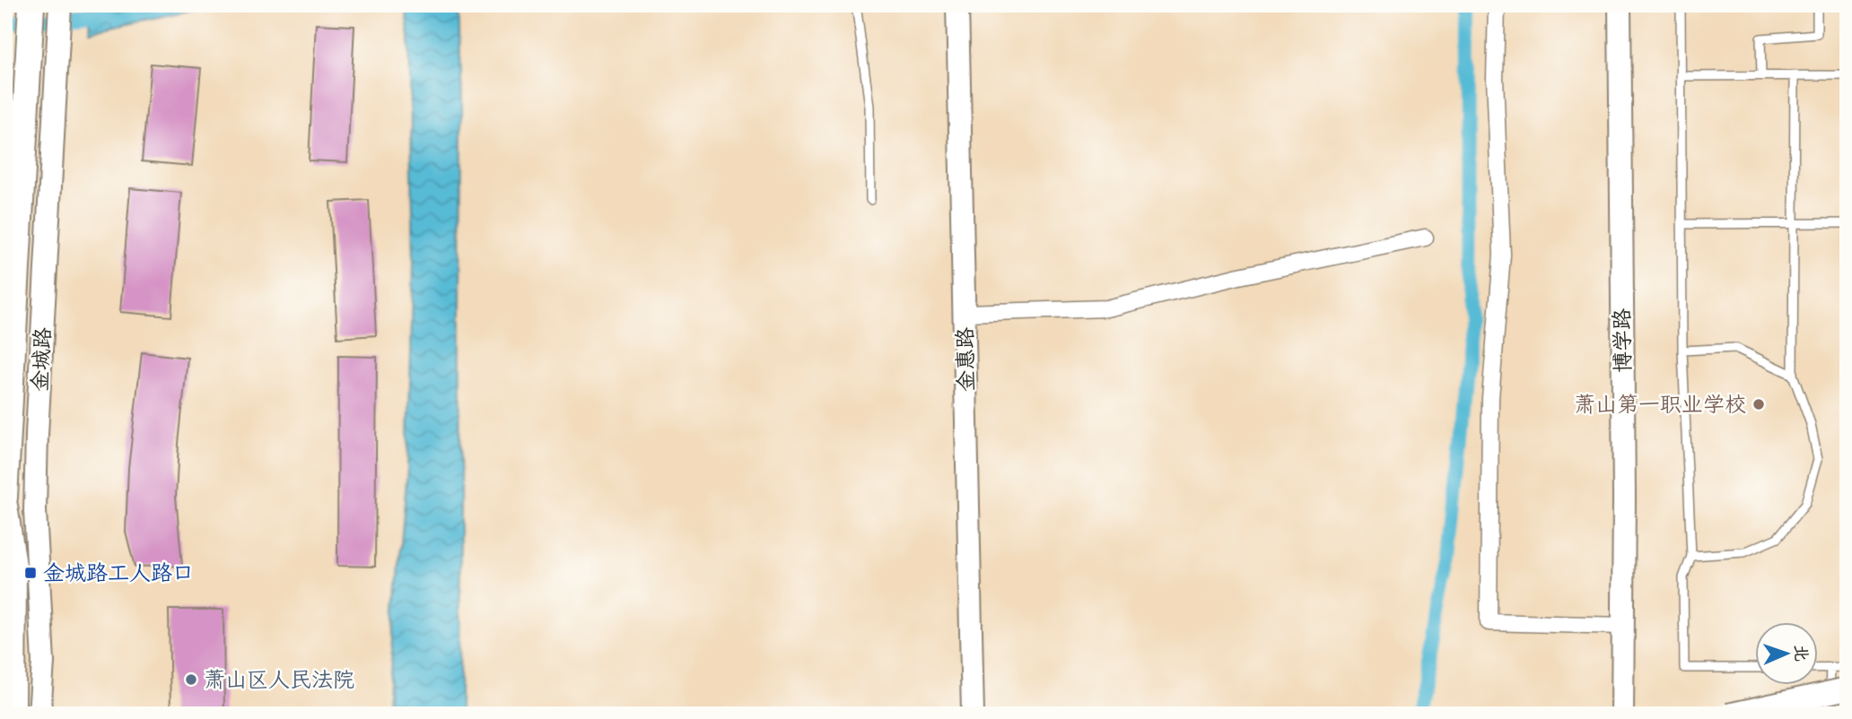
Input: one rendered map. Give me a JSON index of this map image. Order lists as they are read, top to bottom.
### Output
{
  "streets": {
    "main road": ["博学路", "金城路", "金惠路"]
  },
  "places": {
    "other": ["萧山第一职业学校", "萧山区人民法院"],
    "transit": ["金城路工人路口"]
  },
  "north": "right"
}
